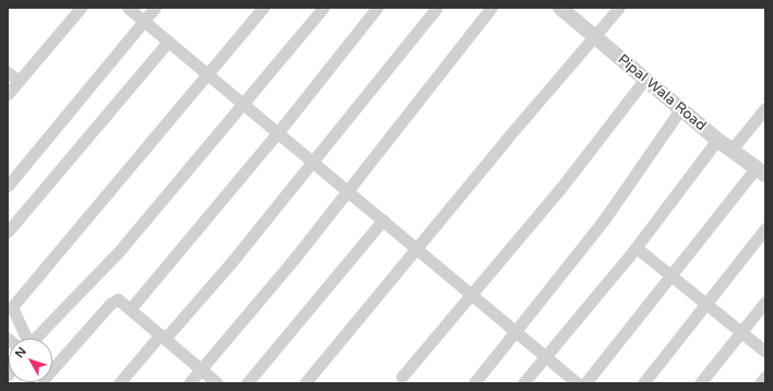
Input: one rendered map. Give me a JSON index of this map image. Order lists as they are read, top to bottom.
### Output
{
  "streets": {
    "street": ["Pipal Wala Road"]
  },
  "north": "top left"
}
